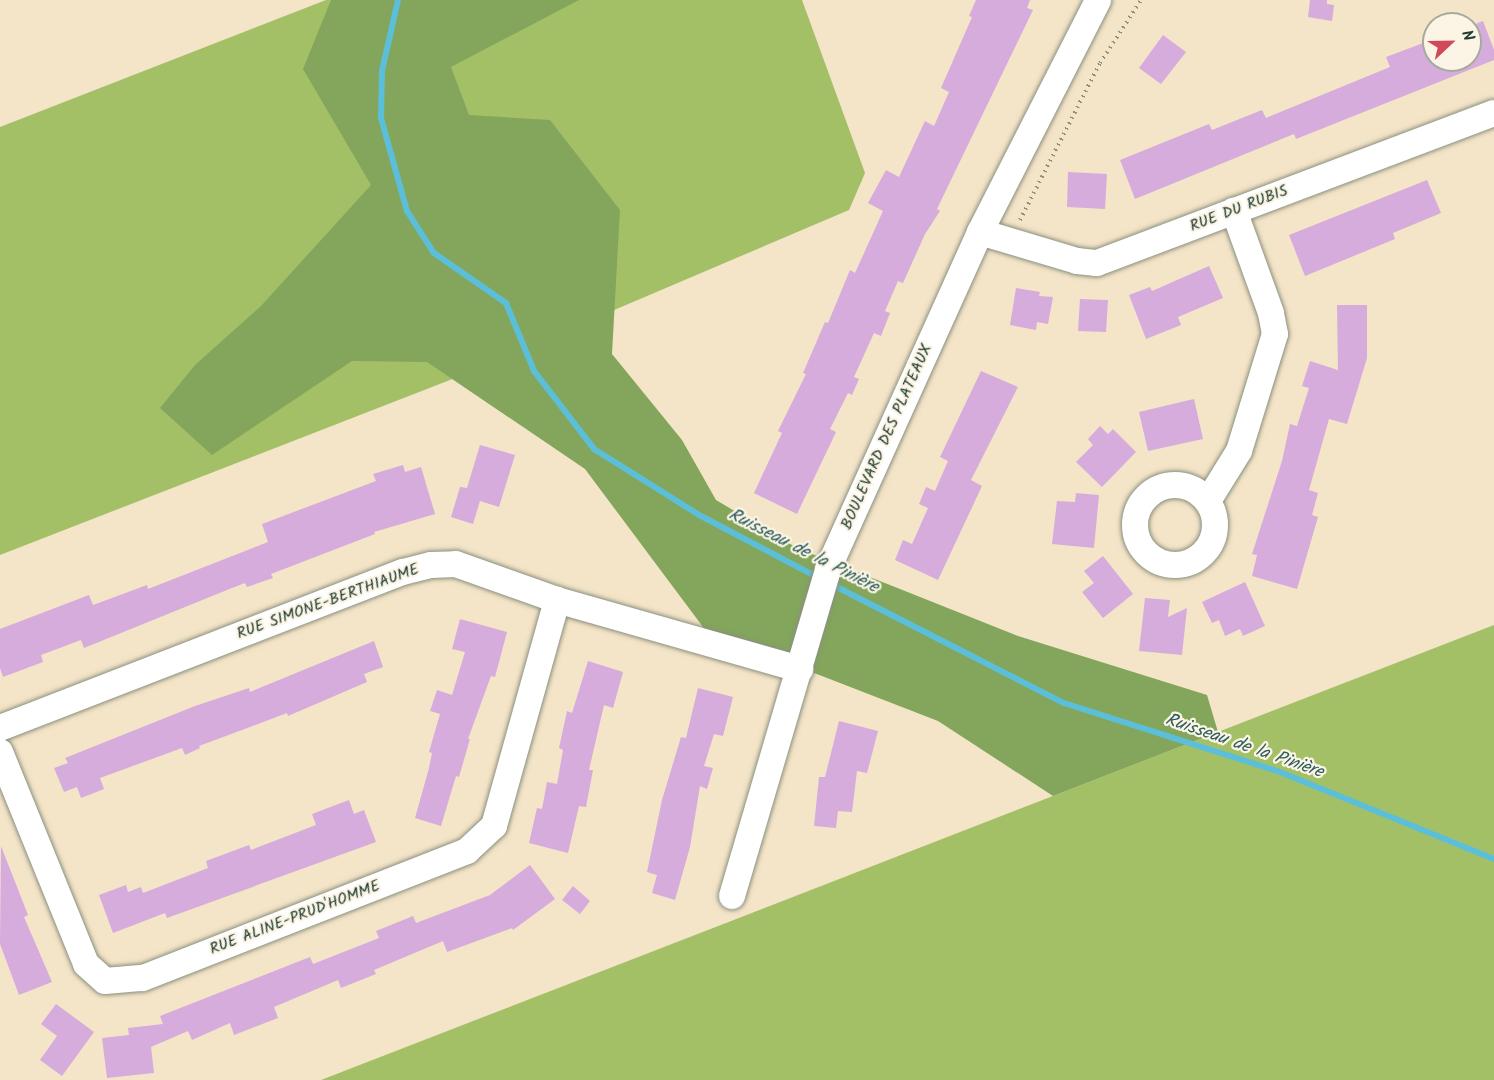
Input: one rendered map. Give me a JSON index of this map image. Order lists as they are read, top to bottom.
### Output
{
  "streets": {
    "street": [
      "RUE DU RUBIS",
      "BOULEVARD DES PLATEAUX",
      "RUE SIMONE-BERTHIAUME",
      "RUE ALINE-PRUD'HOMME"
    ]
  },
  "crossings": [
    ["RUE DU RUBIS", "BOULEVARD DES PLATEAUX"],
    ["BOULEVARD DES PLATEAUX", "RUE SIMONE-BERTHIAUME"],
    ["RUE SIMONE-BERTHIAUME", "RUE ALINE-PRUD'HOMME"]
  ],
  "water": ["Ruisseau de la Pinière"],
  "north": "right"
}
